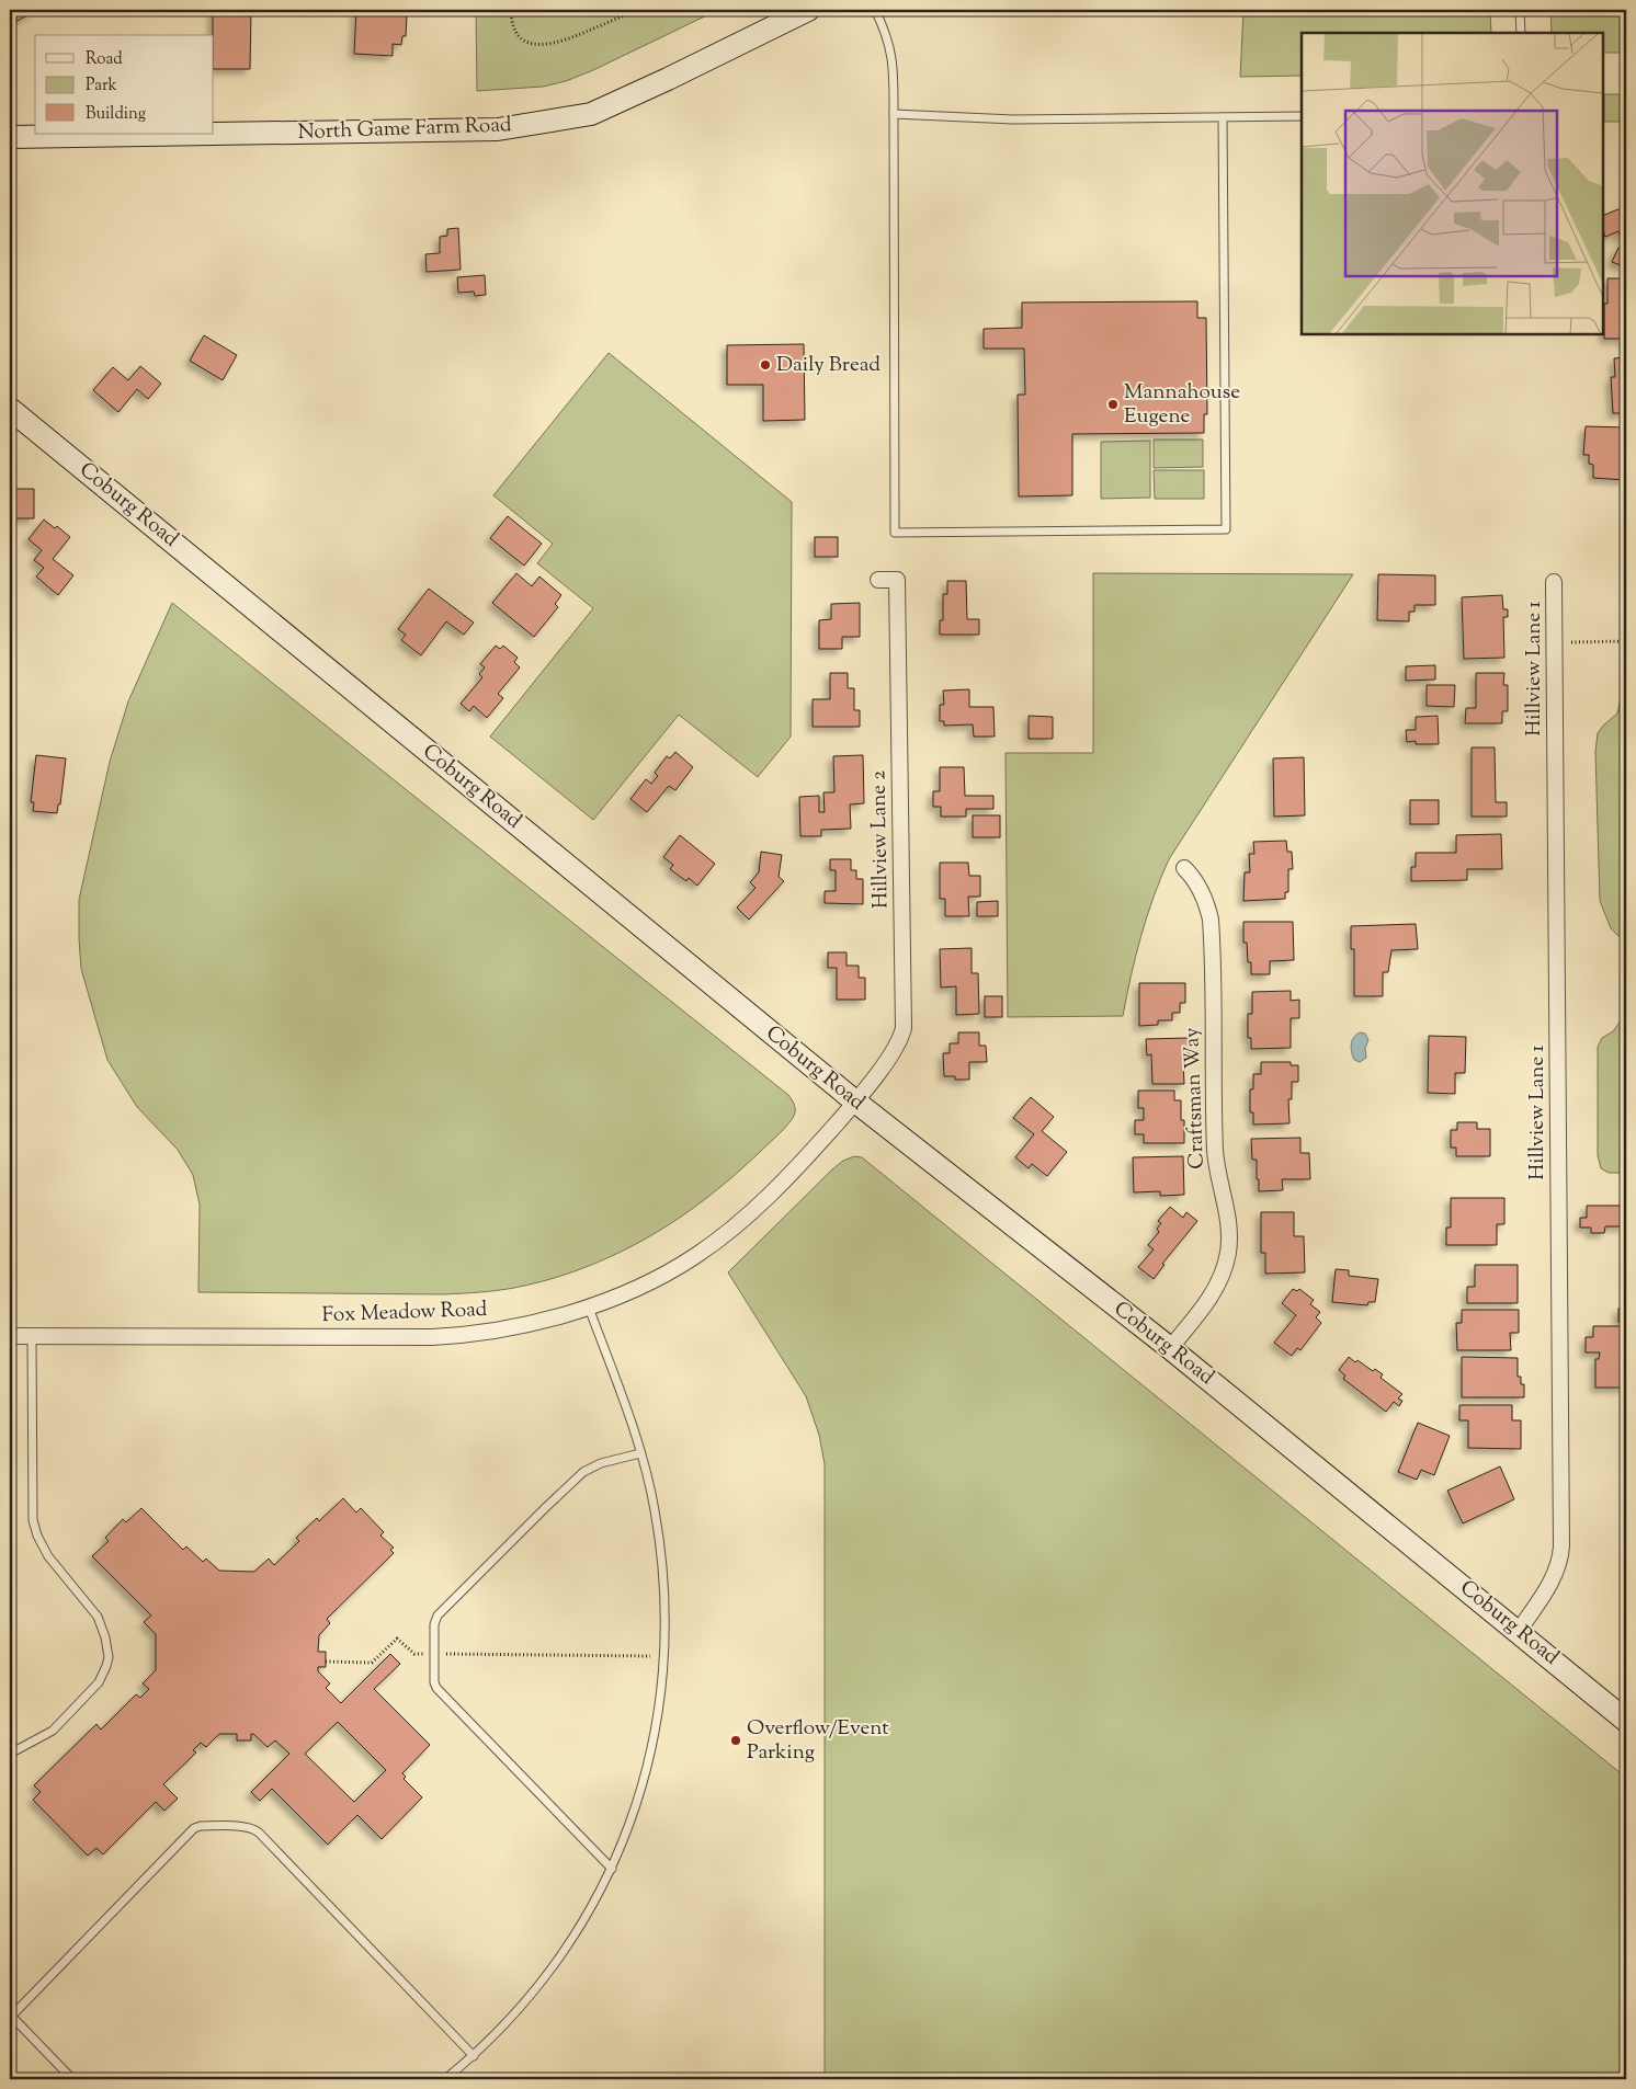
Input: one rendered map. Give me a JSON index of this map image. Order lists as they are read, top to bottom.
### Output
{
  "streets": {
    "main road": ["North Game Farm Road", "Coburg Road"],
    "street": [
      "Hillview Lane 1",
      "Hillview Lane 2",
      "Craftsman Way",
      "Fox Meadow Road"
    ]
  },
  "crossings": [
    ["Coburg Road", "Hillview Lane 1"],
    ["Coburg Road", "Hillview Lane 2"],
    ["Coburg Road", "Craftsman Way"],
    ["Coburg Road", "Fox Meadow Road"],
    ["Hillview Lane 2", "Fox Meadow Road"]
  ],
  "places": ["Daily Bread", "Mannahouse Eugene", "Overflow/Event Parking"],
  "legend": ["Road", "Park", "Building"]
}
